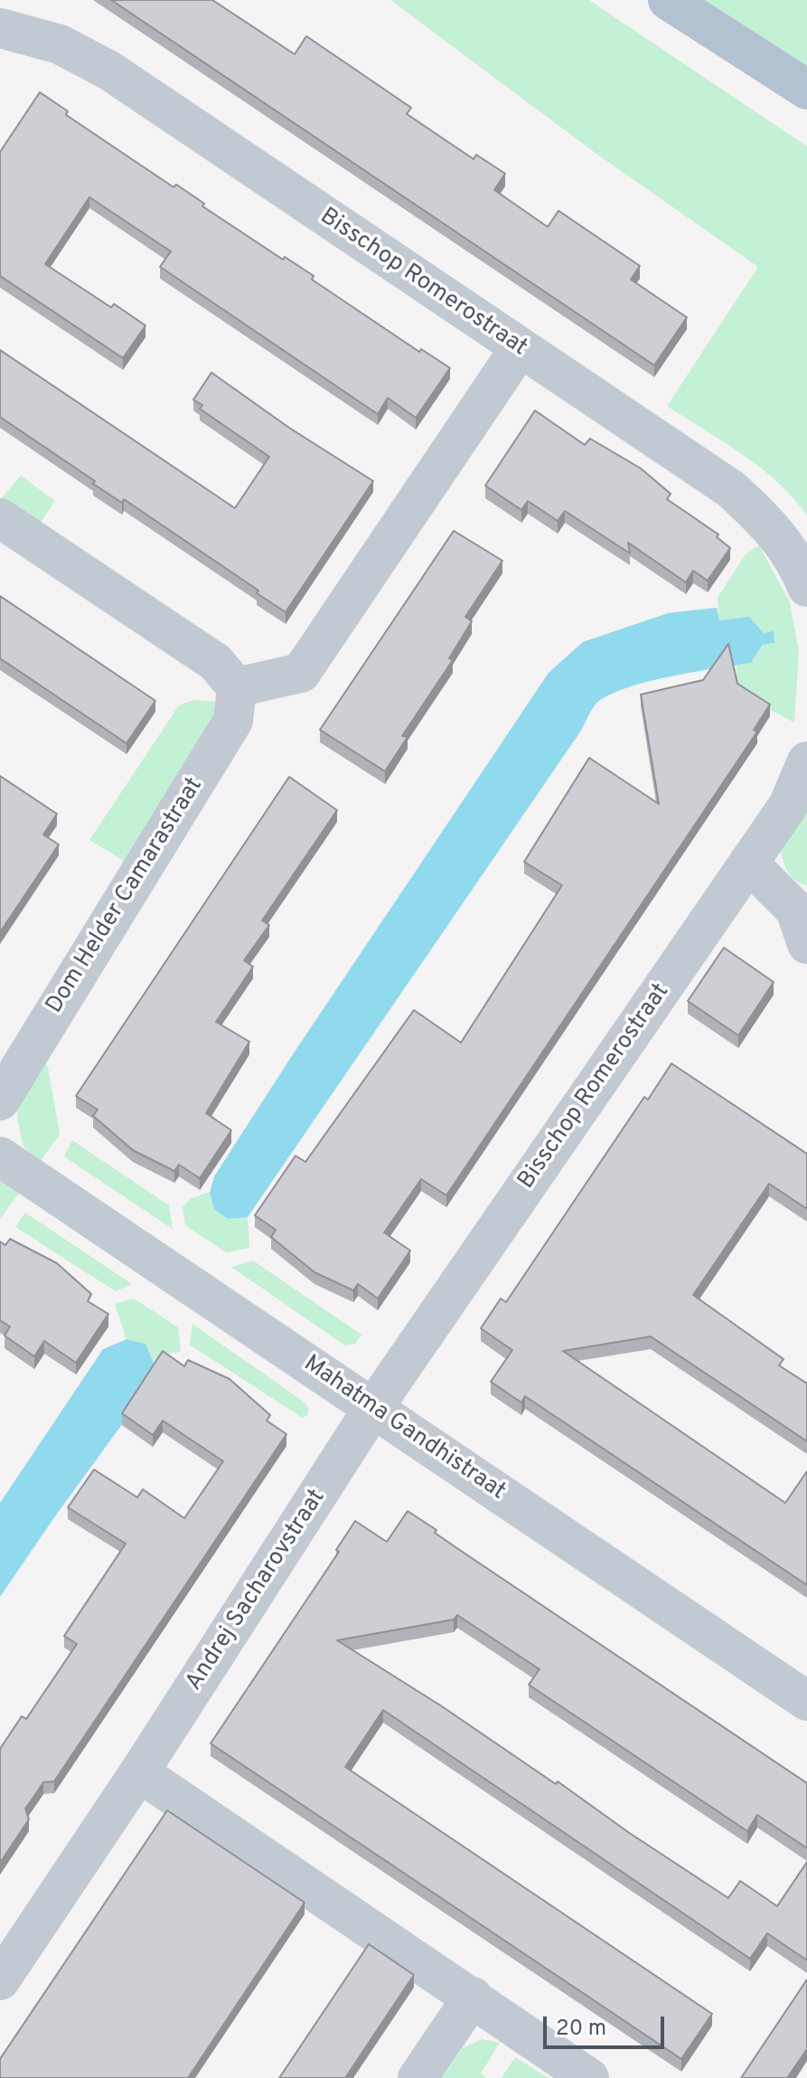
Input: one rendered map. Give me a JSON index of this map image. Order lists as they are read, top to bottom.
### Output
{
  "streets": {
    "street": [
      "Bisschop Romerostraat",
      "Dom Helder Camarastraat",
      "Mahatma Gandhistraat",
      "Andrej Sacharovstraat"
    ]
  },
  "crossings": [
    ["Bisschop Romerostraat", "Mahatma Gandhistraat"],
    ["Bisschop Romerostraat", "Andrej Sacharovstraat"],
    ["Mahatma Gandhistraat", "Andrej Sacharovstraat"]
  ],
  "scale_bar": "20 m"
}
